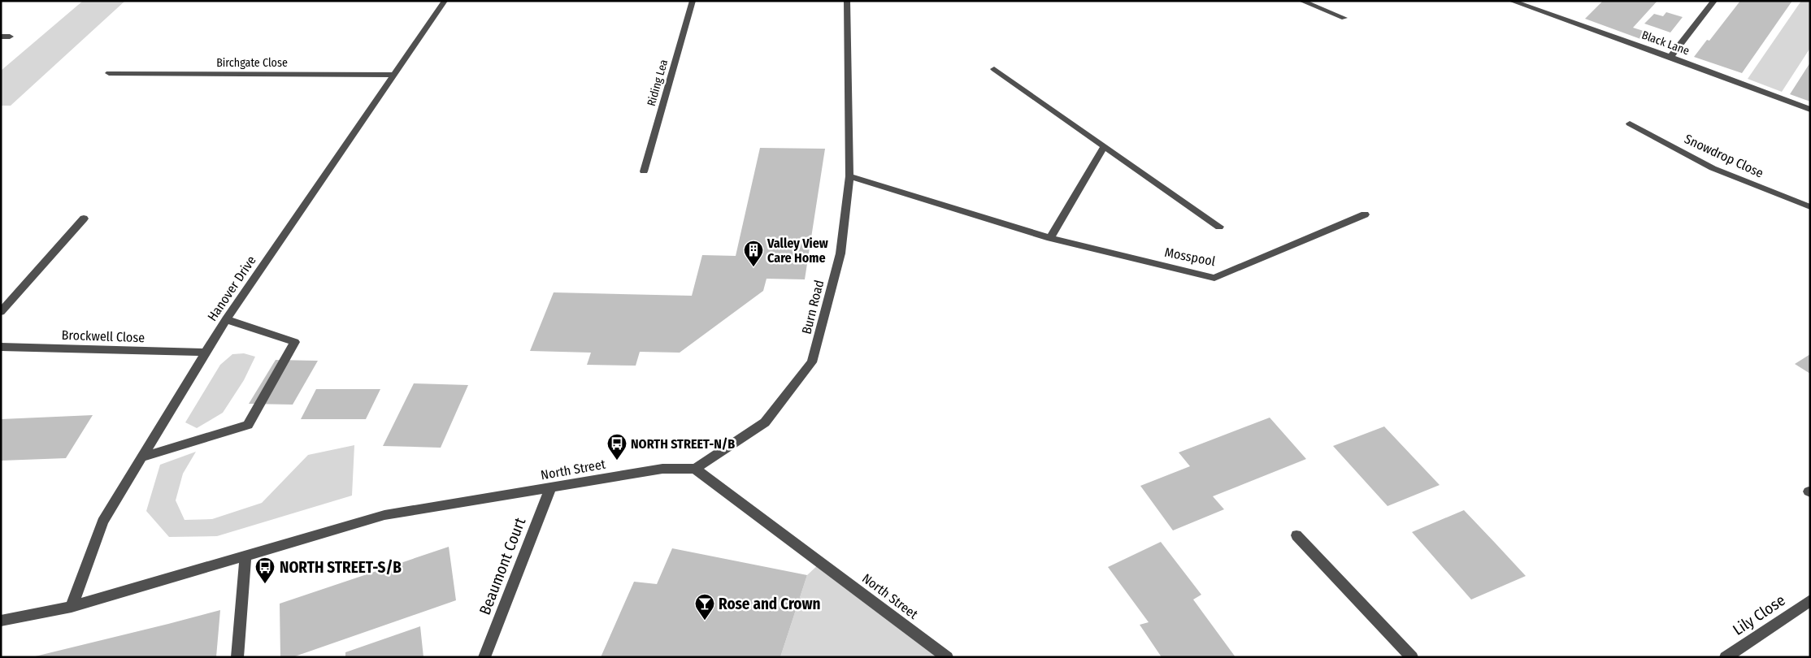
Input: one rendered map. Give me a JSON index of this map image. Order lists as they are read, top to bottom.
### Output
{
  "streets": {
    "street": [
      "Black Lane",
      "Birchgate Close",
      "Riding Lea",
      "Snowdrop Close",
      "Mosspool",
      "Hanover Drive",
      "Burn Road",
      "Brockwell Close",
      "North Street",
      "Beaumont Court",
      "Lily Close"
    ]
  },
  "crossings": [
    ["Birchgate Close", "Hanover Drive"],
    ["Mosspool", "Burn Road"],
    ["Hanover Drive", "Brockwell Close"],
    ["Hanover Drive", "North Street"],
    ["Burn Road", "North Street"],
    ["North Street", "Beaumont Court"]
  ],
  "places": {
    "building": ["Valley View Care Home"],
    "bus stop": ["NORTH STREET-N/B", "NORTH STREET-S/B"],
    "bar": ["Rose and Crown"]
  }
}
